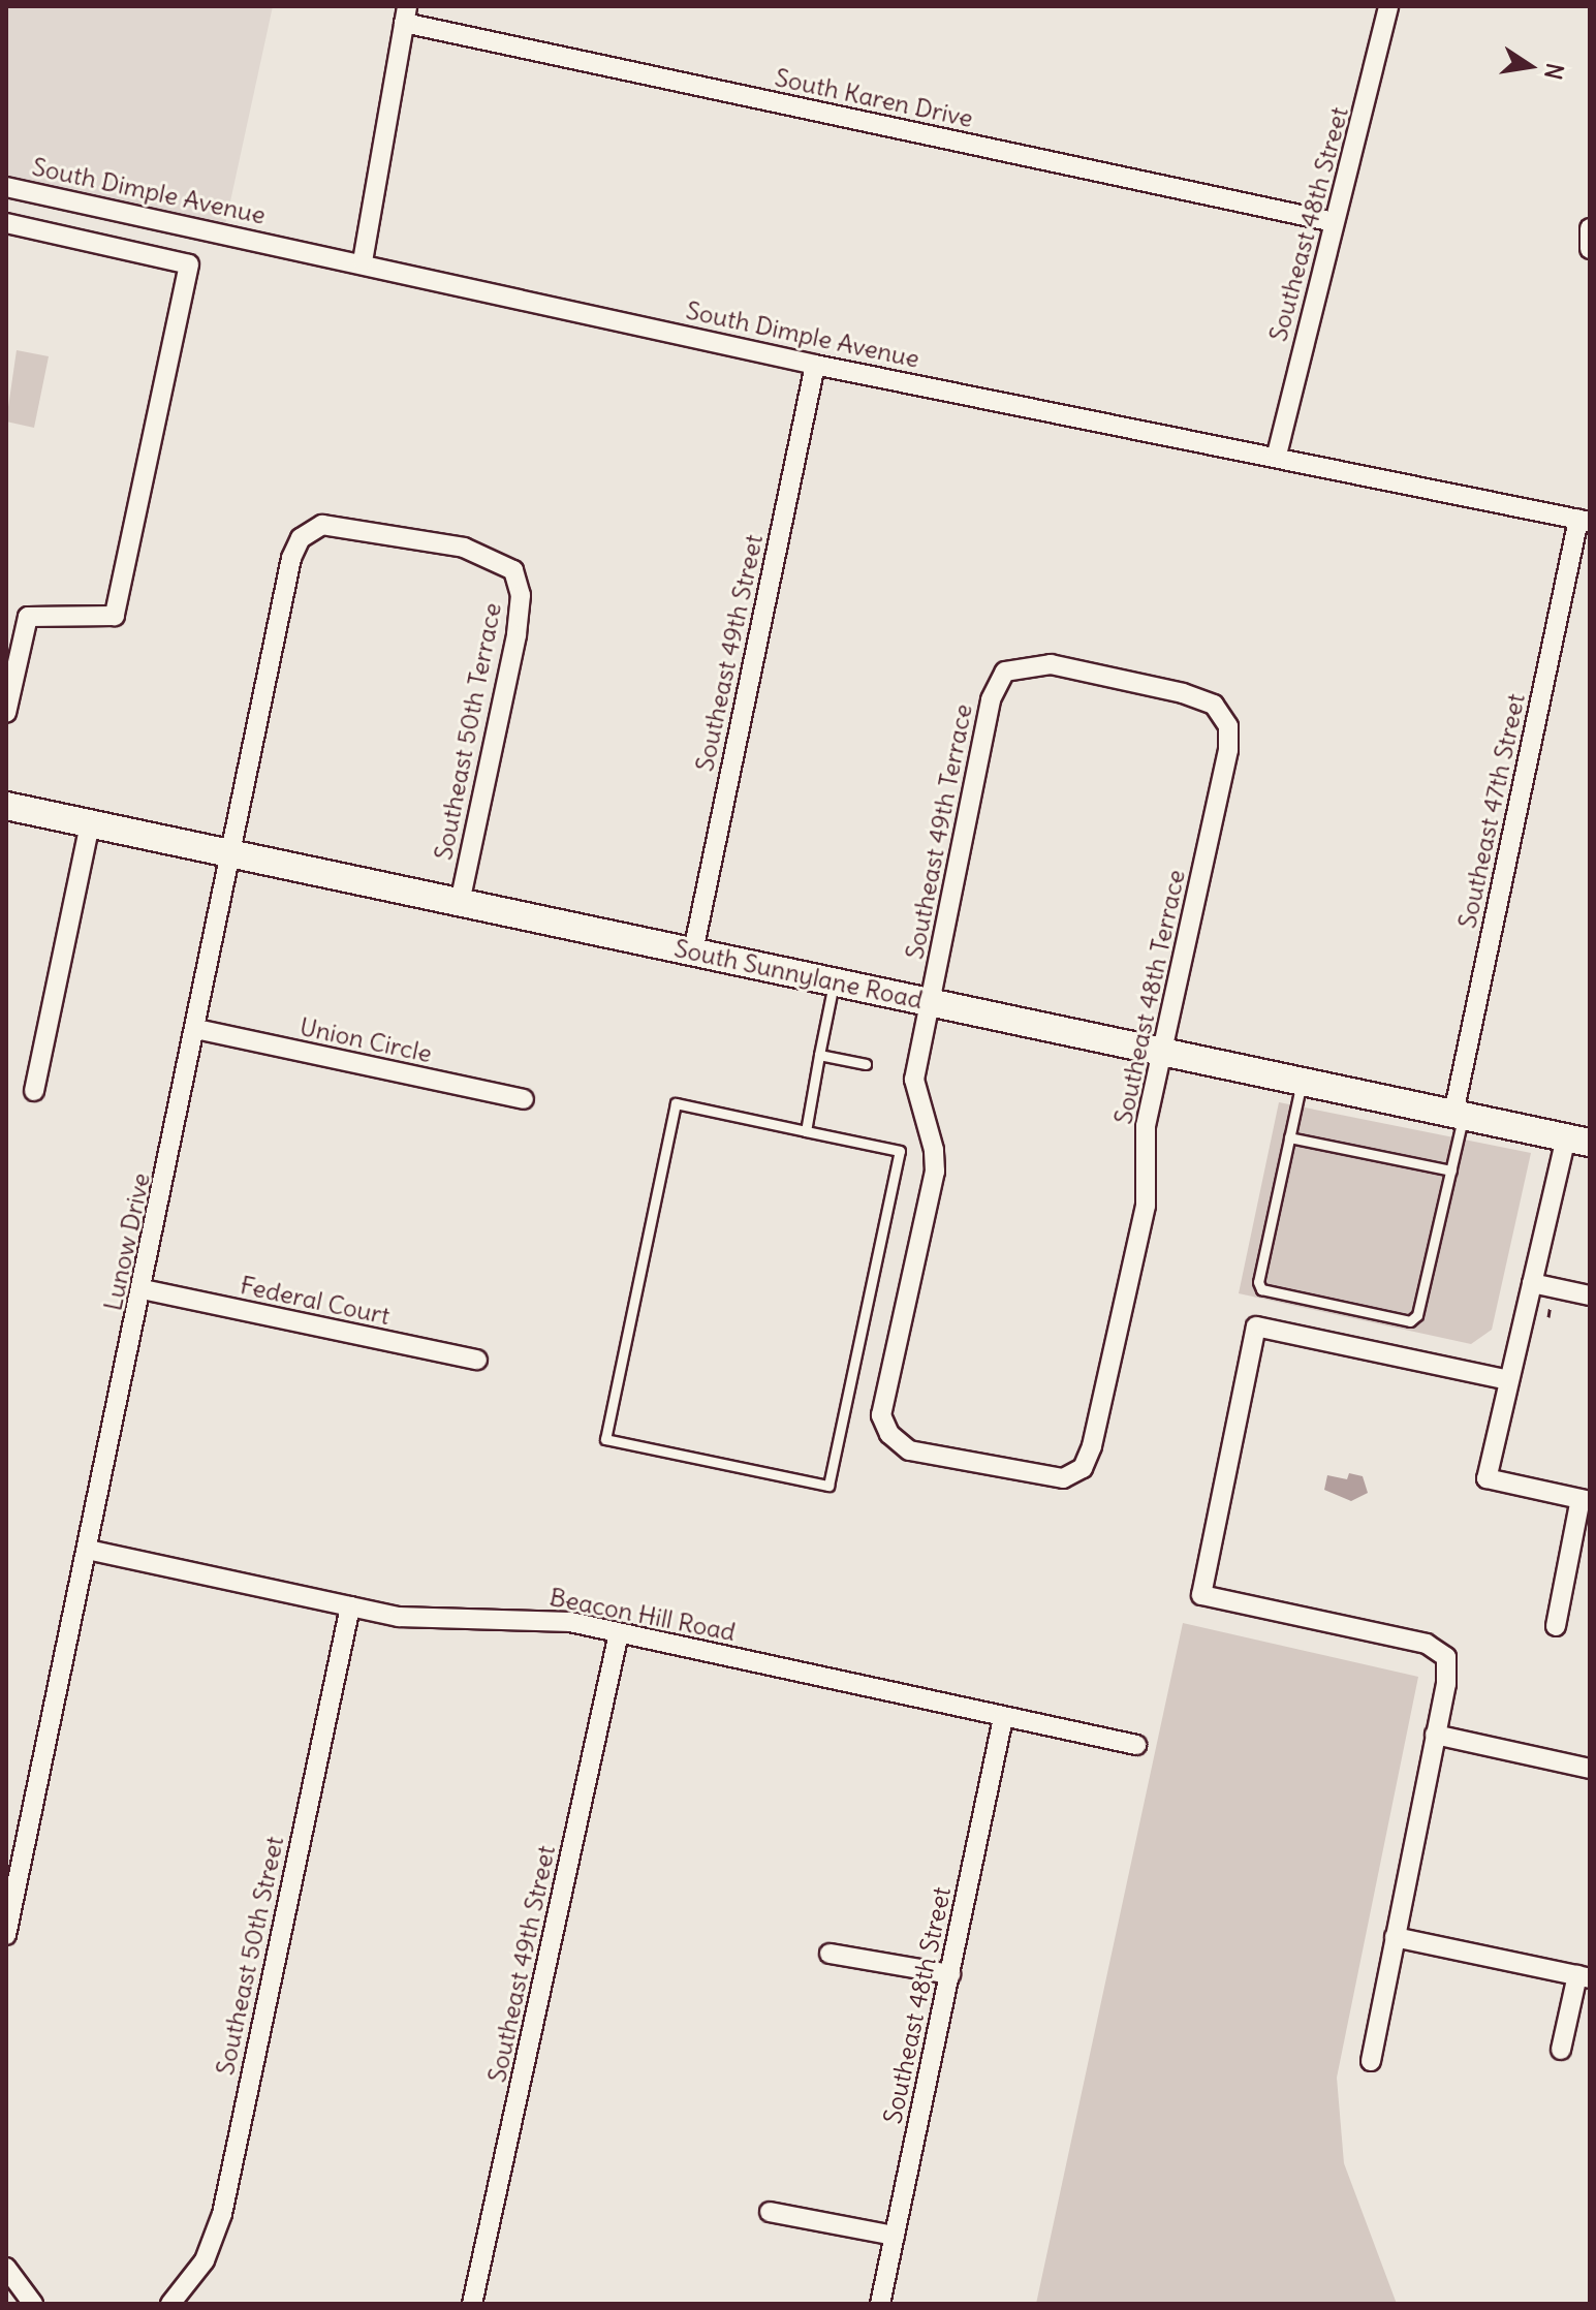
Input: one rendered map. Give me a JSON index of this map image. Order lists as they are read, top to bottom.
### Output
{
  "streets": {
    "main road": ["South Sunnylane Road"],
    "street": [
      "South Karen Drive",
      "South Dimple Avenue",
      "Southeast 48th Street",
      "Southeast 49th Street",
      "Southeast 50th Terrace",
      "Southeast 47th Street",
      "Southeast 49th Terrace",
      "Southeast 48th Terrace",
      "Union Circle",
      "Lunow Drive",
      "Federal Court",
      "Beacon Hill Road",
      "Southeast 50th Street"
    ]
  },
  "crossings": [
    ["South Karen Drive", "Southeast 48th Street"],
    ["South Dimple Avenue", "Southeast 48th Street"],
    ["South Dimple Avenue", "Southeast 49th Street"],
    ["South Dimple Avenue", "Southeast 47th Street"],
    ["Southeast 48th Street", "Beacon Hill Road"],
    ["Southeast 49th Street", "South Sunnylane Road"],
    ["Southeast 49th Street", "Beacon Hill Road"],
    ["Southeast 50th Terrace", "South Sunnylane Road"],
    ["Southeast 50th Terrace", "Lunow Drive"],
    ["Southeast 47th Street", "South Sunnylane Road"],
    ["Southeast 49th Terrace", "South Sunnylane Road"],
    ["Southeast 49th Terrace", "Southeast 48th Terrace"],
    ["South Sunnylane Road", "Southeast 48th Terrace"],
    ["South Sunnylane Road", "Lunow Drive"],
    ["Union Circle", "Lunow Drive"],
    ["Lunow Drive", "Federal Court"],
    ["Lunow Drive", "Beacon Hill Road"],
    ["Beacon Hill Road", "Southeast 50th Street"]
  ],
  "north": "right"
}
